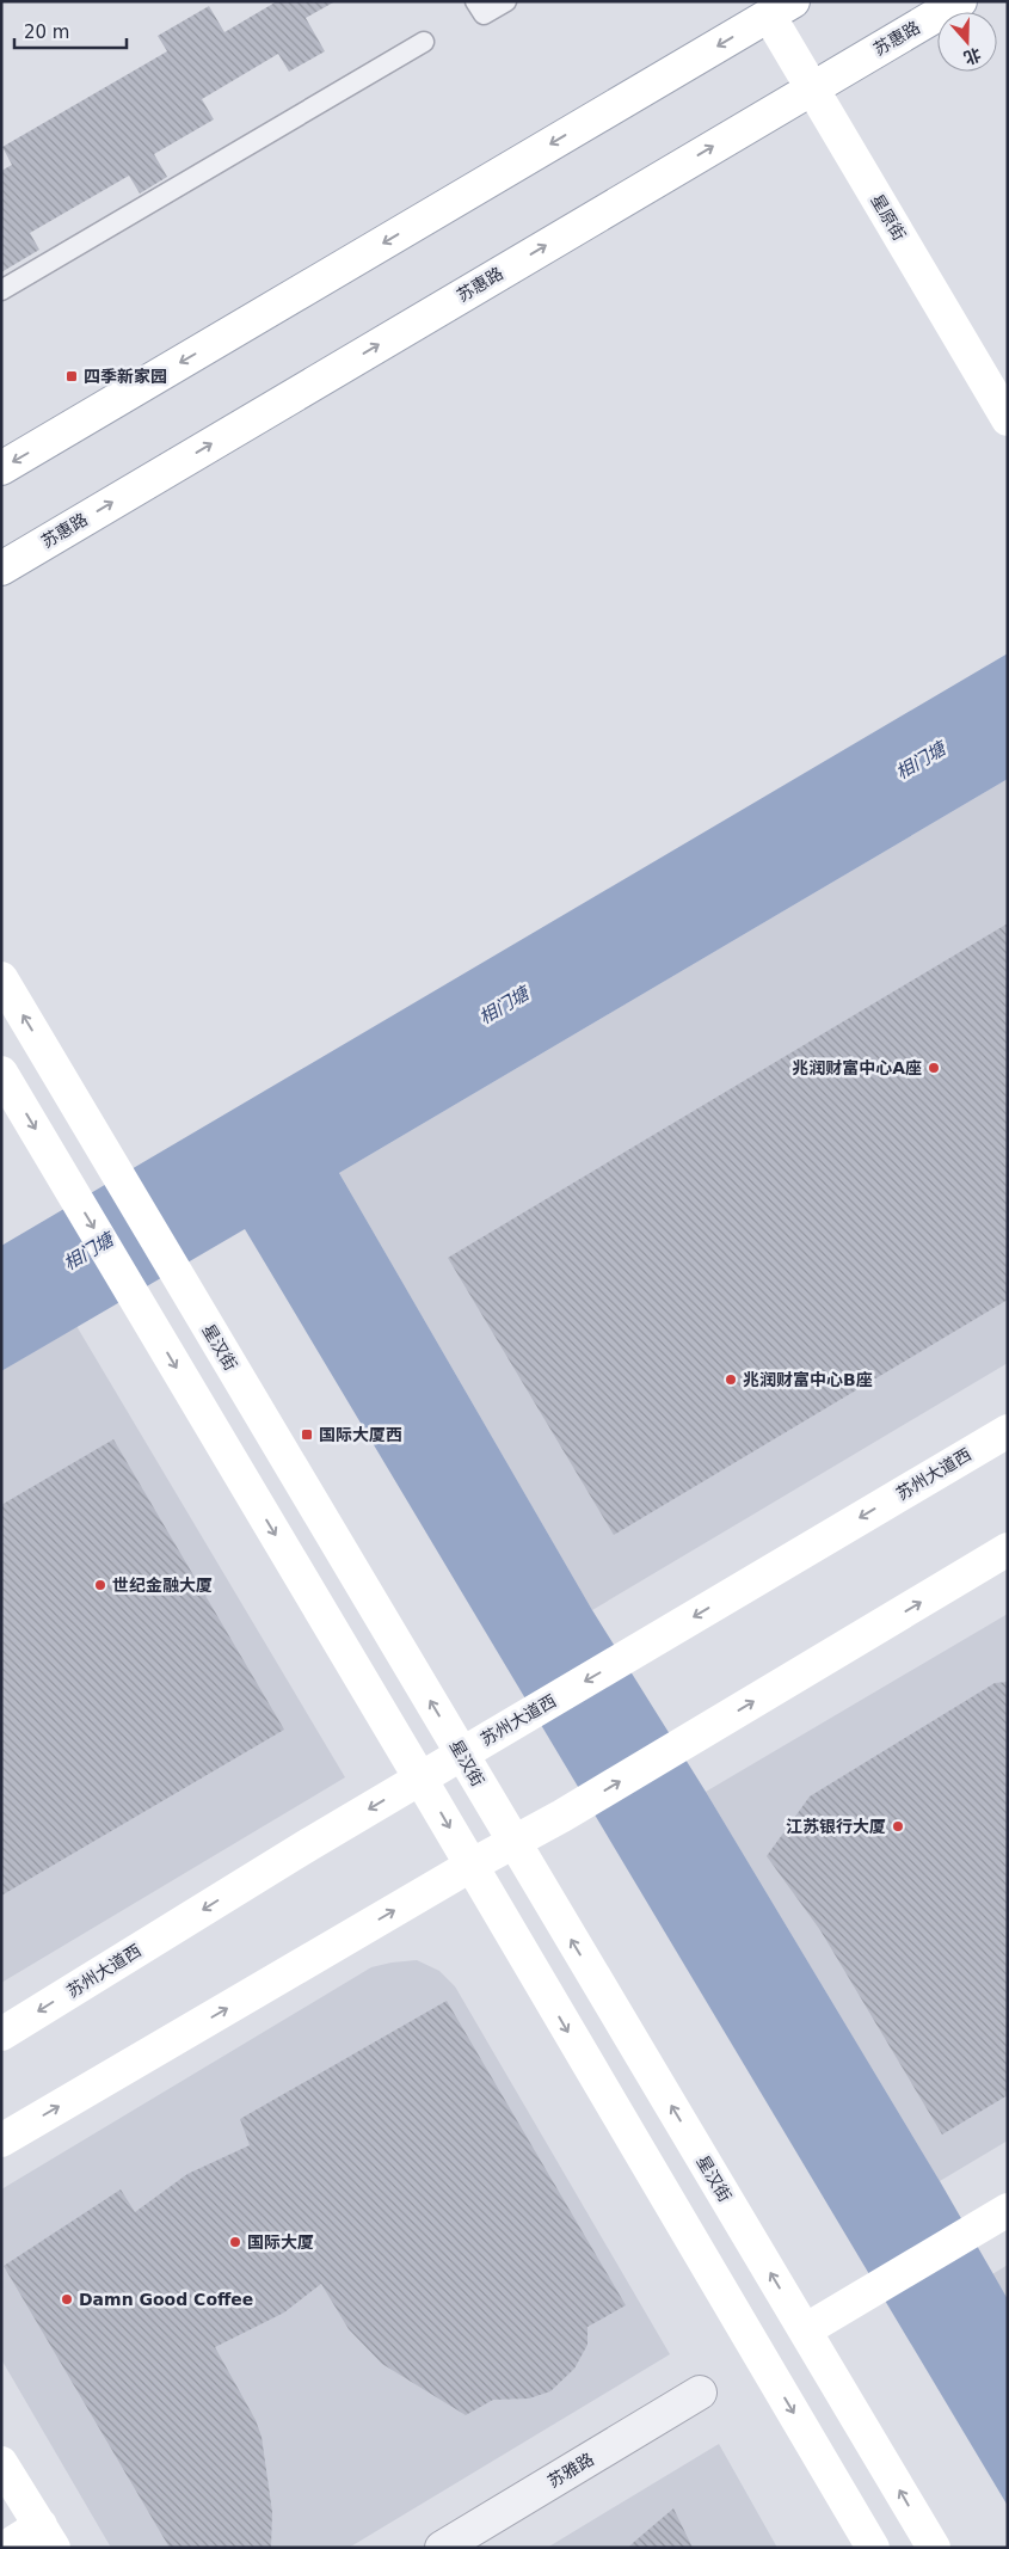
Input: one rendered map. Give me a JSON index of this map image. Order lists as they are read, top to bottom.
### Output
{
  "streets": {
    "main road": [
      "苏惠路",
      "星原街",
      "星汉街",
      "苏州大道西"
    ],
    "street": ["苏雅路"]
  },
  "crossings": [
    ["苏惠路", "星原街"],
    ["星汉街", "苏州大道西"]
  ],
  "water": ["相门塘"],
  "places": {
    "transit": ["四季新家园", "国际大厦西"],
    "other": [
      "兆润财富中心A座",
      "兆润财富中心B座",
      "世纪金融大厦",
      "江苏银行大厦",
      "国际大厦",
      "Damn Good Coffee"
    ]
  },
  "scale_bar": "20 m",
  "north": "bottom"
}
